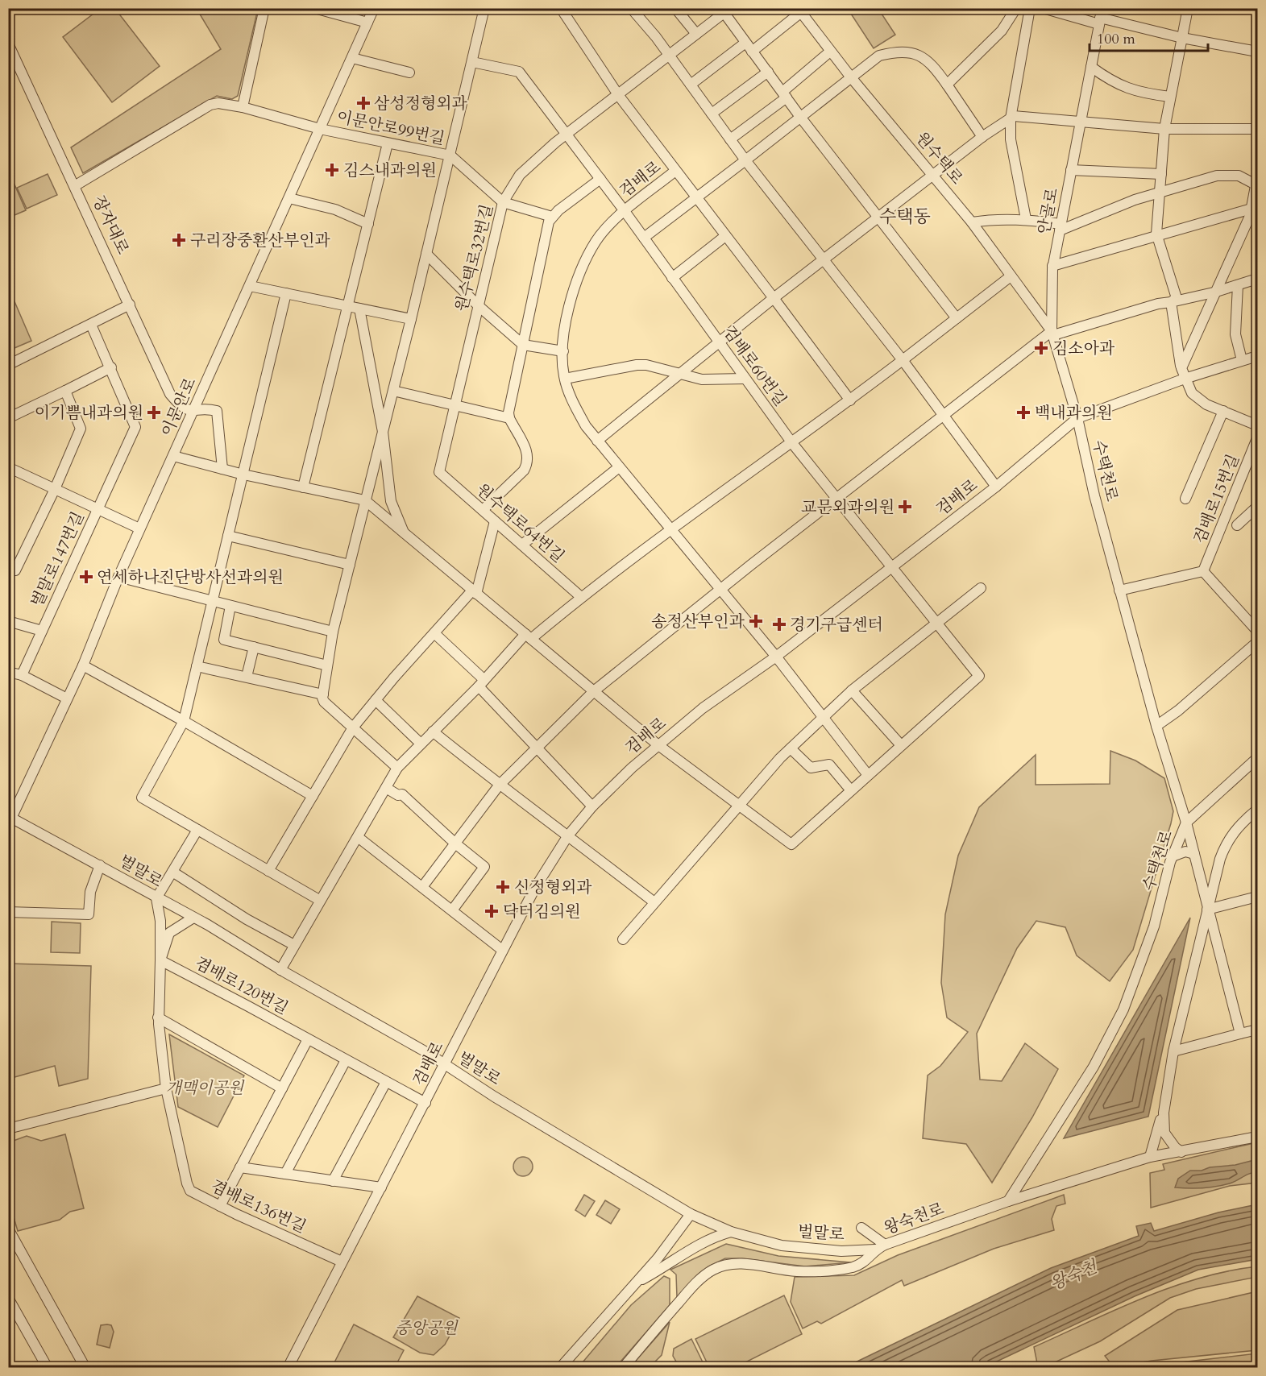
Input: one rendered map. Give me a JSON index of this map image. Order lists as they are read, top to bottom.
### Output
{
  "streets": {
    "street": [
      "이문안로99번길",
      "원수택로",
      "검배로",
      "안골로",
      "장자대로",
      "원수택로32번길",
      "검배로60번길",
      "이문안로",
      "수택천로",
      "검배로15번길",
      "원수택로64번길",
      "벌말로147번길",
      "벌말로",
      "겸배로120번길",
      "겸배로136번길",
      "왕숙천로"
    ]
  },
  "crossings": [
    ["이문안로99번길", "장자대로"],
    ["이문안로99번길", "원수택로32번길"],
    ["이문안로99번길", "이문안로"],
    ["원수택로", "안골로"],
    ["검배로", "안골로"],
    ["검배로", "검배로60번길"],
    ["검배로", "수택천로"],
    ["검배로", "벌말로"],
    ["검배로", "겸배로120번길"],
    ["검배로", "겸배로136번길"],
    ["안골로", "수택천로"],
    ["장자대로", "이문안로"],
    ["원수택로32번길", "검배로60번길"],
    ["원수택로32번길", "원수택로64번길"],
    ["이문안로", "벌말로"],
    ["수택천로", "왕숙천로"],
    ["벌말로", "왕숙천로"],
    ["겸배로120번길", "겸배로136번길"]
  ],
  "districts": ["수택동"],
  "water": ["왕숙천"],
  "parks": ["개맥이공원", "중앙공원"],
  "places": {
    "health": [
      "삼성정형외과",
      "김스내과의원",
      "구리장중환산부인과",
      "김소아과",
      "이기쁨내과의원",
      "백내과의원",
      "교문외과의원",
      "연세하나진단방사선과의원",
      "송정산부인과",
      "경기구급센터",
      "신정형외과",
      "닥터김의원"
    ]
  },
  "scale_bar": "100 m"
}
